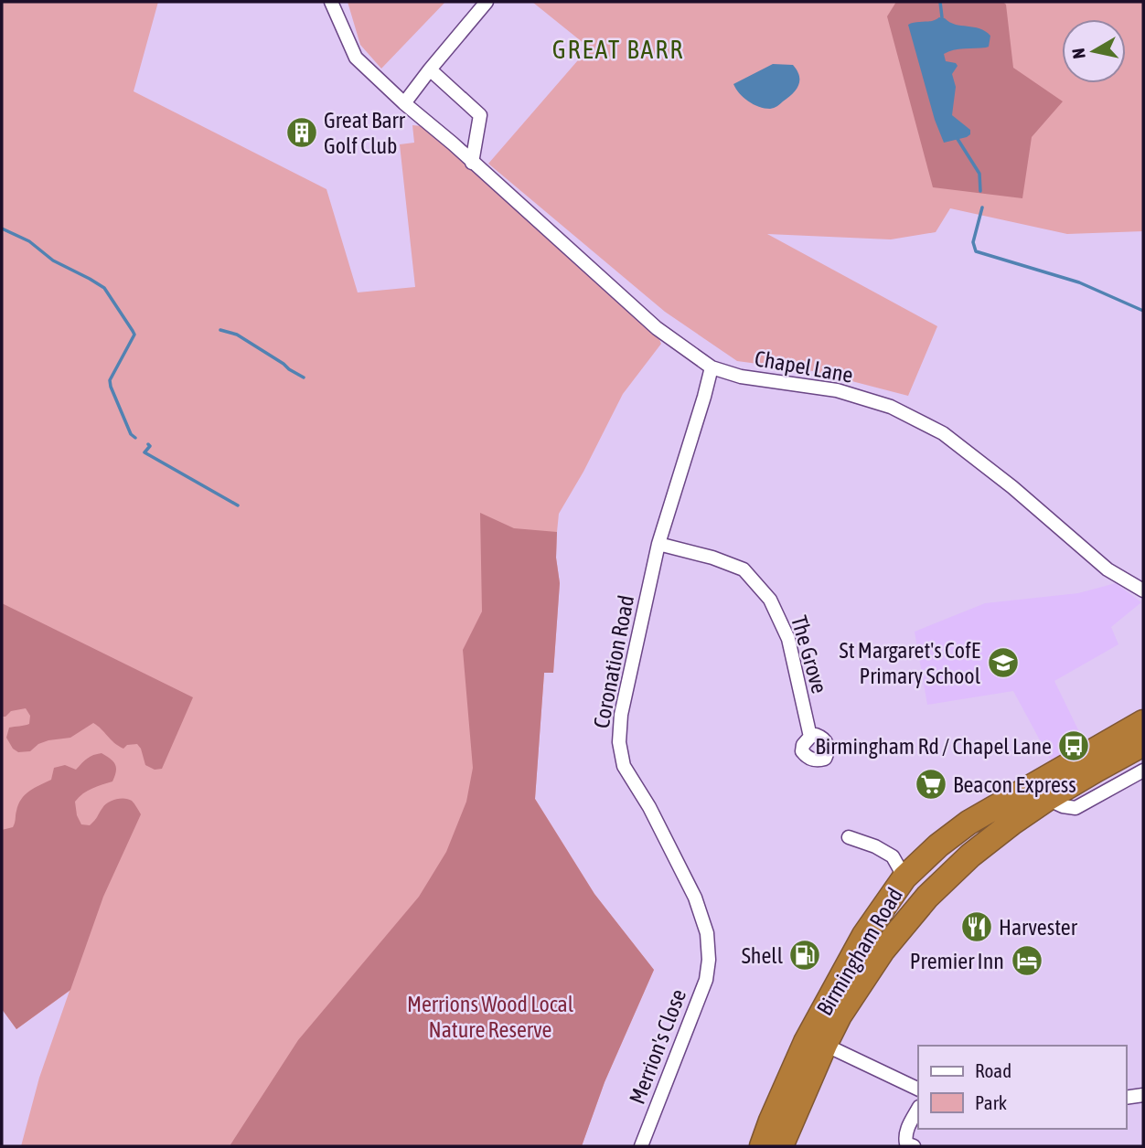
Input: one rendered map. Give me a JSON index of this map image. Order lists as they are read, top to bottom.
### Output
{
  "streets": {
    "highway": ["Birmingham Road"],
    "street": [
      "Chapel Lane",
      "The Grove",
      "Coronation Road",
      "Merrion's Close"
    ]
  },
  "crossings": [
    ["Chapel Lane", "Coronation Road"],
    ["The Grove", "Coronation Road"],
    ["Coronation Road", "Merrion's Close"]
  ],
  "districts": ["GREAT BARR"],
  "parks": ["Merrions Wood Local Nature Reserve"],
  "places": {
    "building": ["Great Barr Golf Club"],
    "school or university": ["St Margaret's CofE Primary School"],
    "bus stop": ["Birmingham Rd / Chapel Lane"],
    "supermarket": ["Beacon Express"],
    "restaurant": ["Harvester"],
    "fuel station": ["Shell"],
    "hotel": ["Premier Inn"]
  },
  "legend": ["Road", "Park"],
  "north": "left"
}
